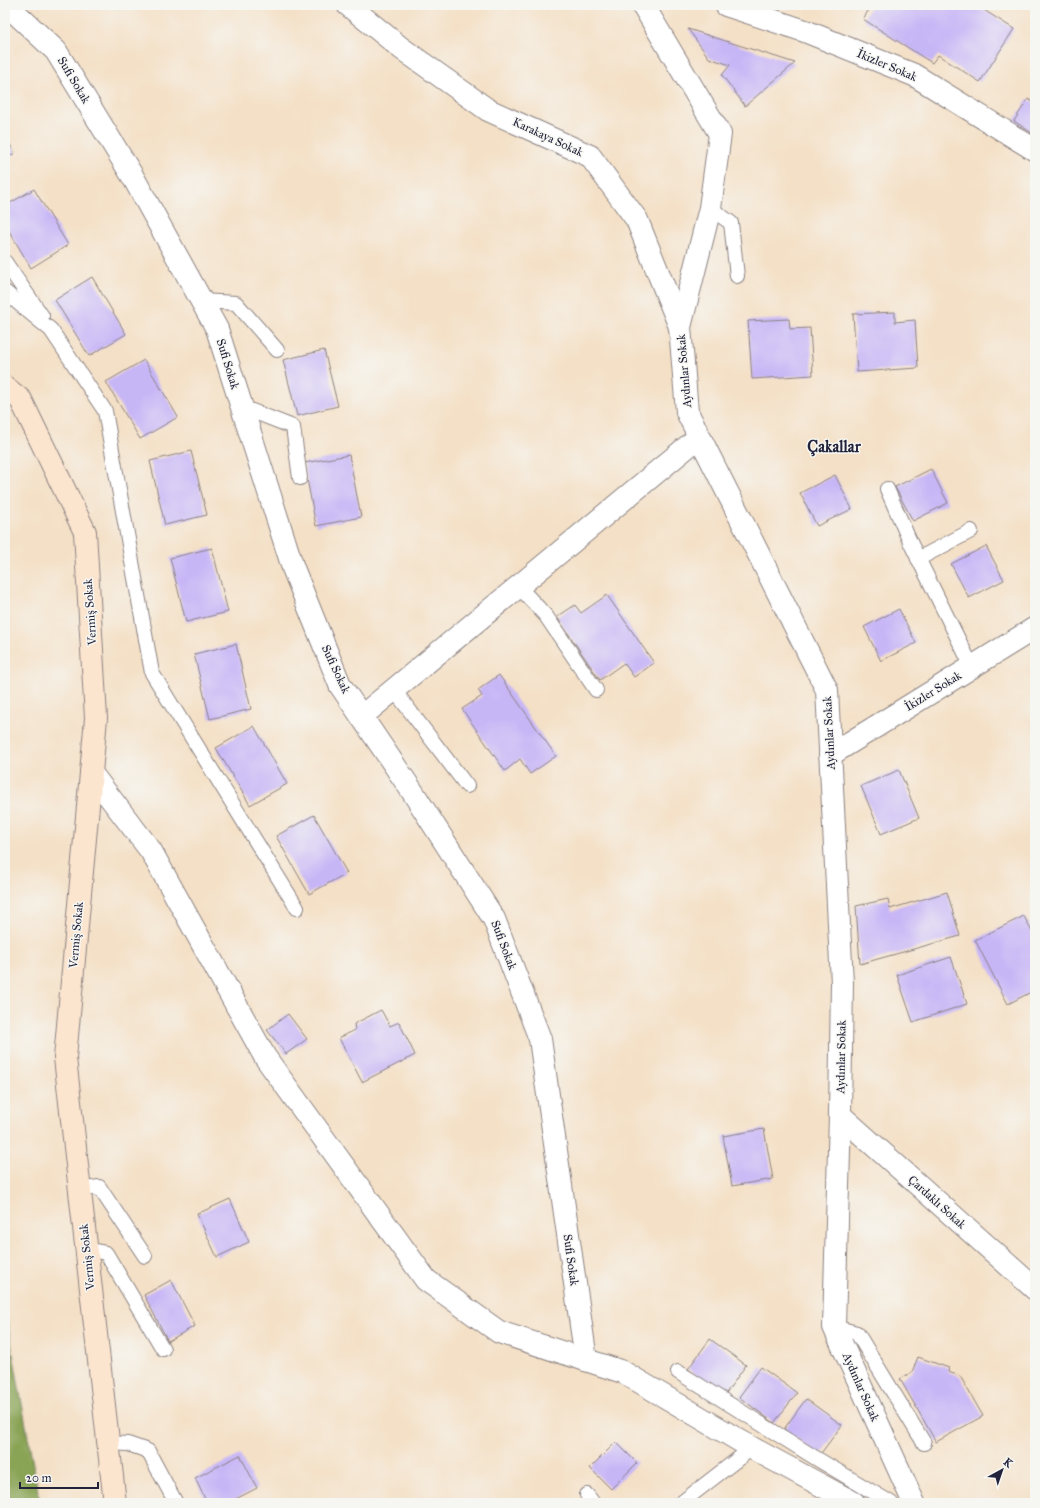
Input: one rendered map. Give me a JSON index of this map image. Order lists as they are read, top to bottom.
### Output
{
  "streets": {
    "street": [
      "İkizler Sokak",
      "Sufi Sokak",
      "Karakaya Sokak",
      "Aydınlar Sokak",
      "Vermiş Sokak",
      "Çardaklı Sokak"
    ]
  },
  "crossings": [
    ["İkizler Sokak", "Aydınlar Sokak"],
    ["Karakaya Sokak", "Aydınlar Sokak"],
    ["Aydınlar Sokak", "Çardaklı Sokak"]
  ],
  "districts": ["Çakallar"],
  "scale_bar": "20 m",
  "north": "top right"
}
